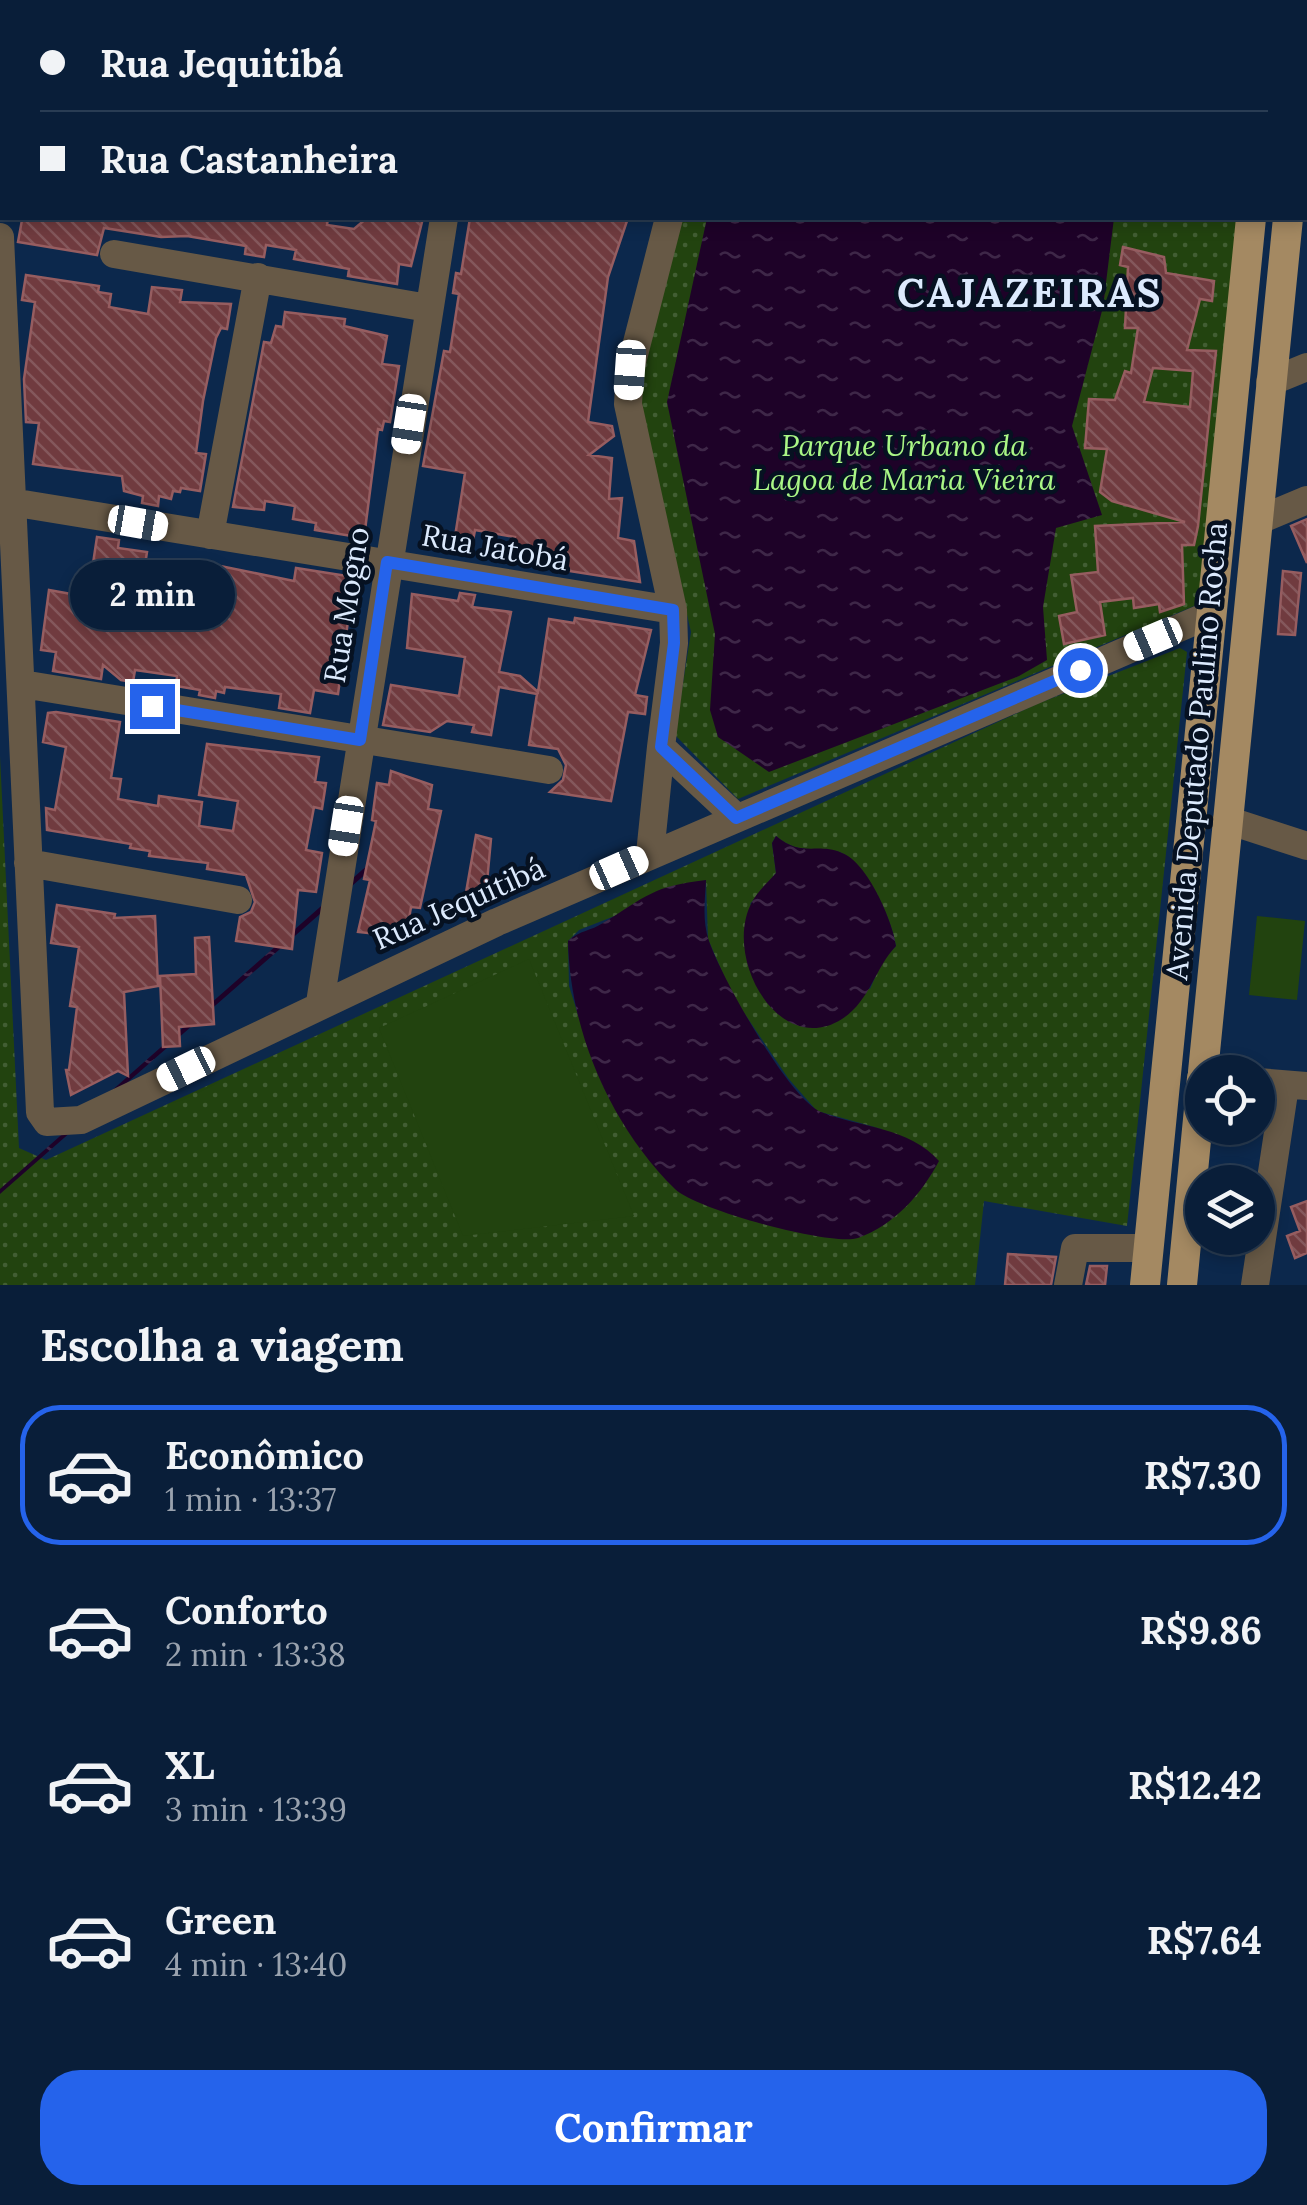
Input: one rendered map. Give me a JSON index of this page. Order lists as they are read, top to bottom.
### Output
{
  "streets": {
    "main road": ["Avenida Deputado Paulino Rocha"],
    "street": ["Rua Jatobá", "Rua Mogno", "Rua Jequitibá"]
  },
  "crossings": [
    ["Rua Jatobá", "Rua Mogno"],
    ["Rua Mogno", "Rua Jequitibá"],
    ["Avenida Deputado Paulino Rocha", "Rua Jequitibá"]
  ],
  "districts": ["CAJAZEIRAS"],
  "parks": ["Parque Urbano da Lagoa de Maria Vieira"],
  "page": {
    "banner": ["Rua Jequitibá", "Rua Castanheira"],
    "bubble": "2 min",
    "heading": "Escolha a viagem",
    "list": [
      {
        "name": "Econômico",
        "note": "1 min · 13:37",
        "value": "R$7.30"
      },
      {
        "name": "Conforto",
        "note": "2 min · 13:38",
        "value": "R$9.86"
      },
      {
        "name": "XL",
        "note": "3 min · 13:39",
        "value": "R$12.42"
      },
      {
        "name": "Green",
        "note": "4 min · 13:40",
        "value": "R$7.64"
      }
    ],
    "buttons": "Confirmar"
  }
}
